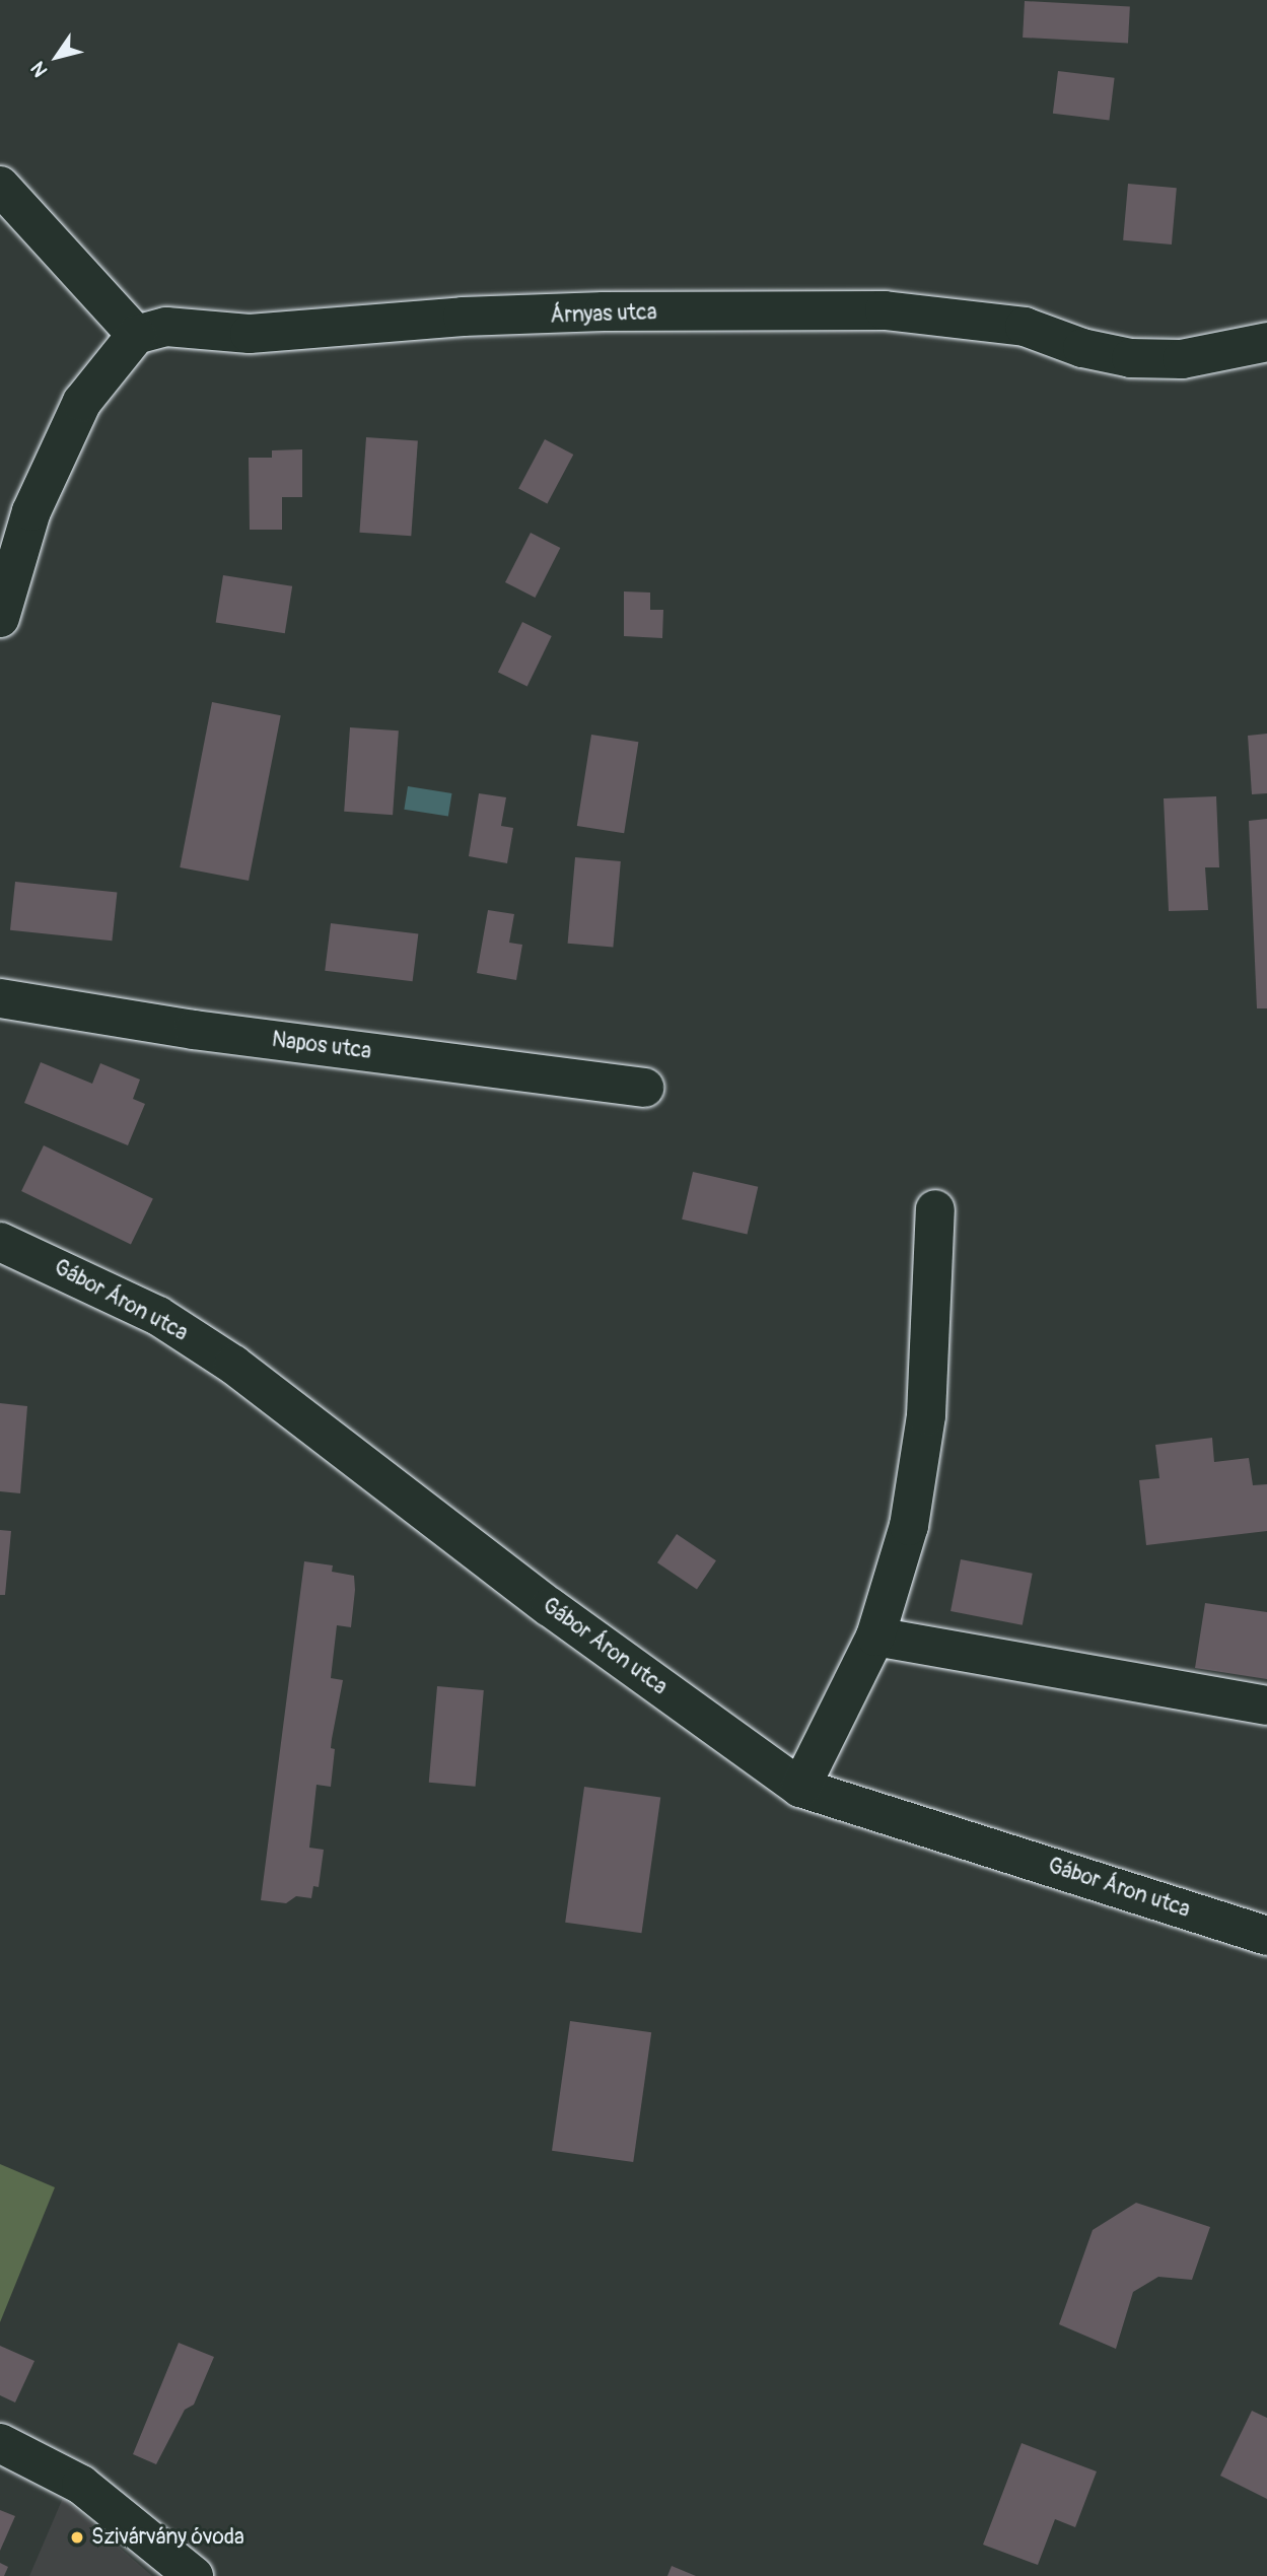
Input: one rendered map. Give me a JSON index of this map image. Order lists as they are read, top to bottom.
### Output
{
  "streets": {
    "street": ["Árnyas utca", "Napos utca", "Gábor Áron utca"]
  },
  "places": ["Szivárvány óvoda"],
  "north": "bottom left"
}
